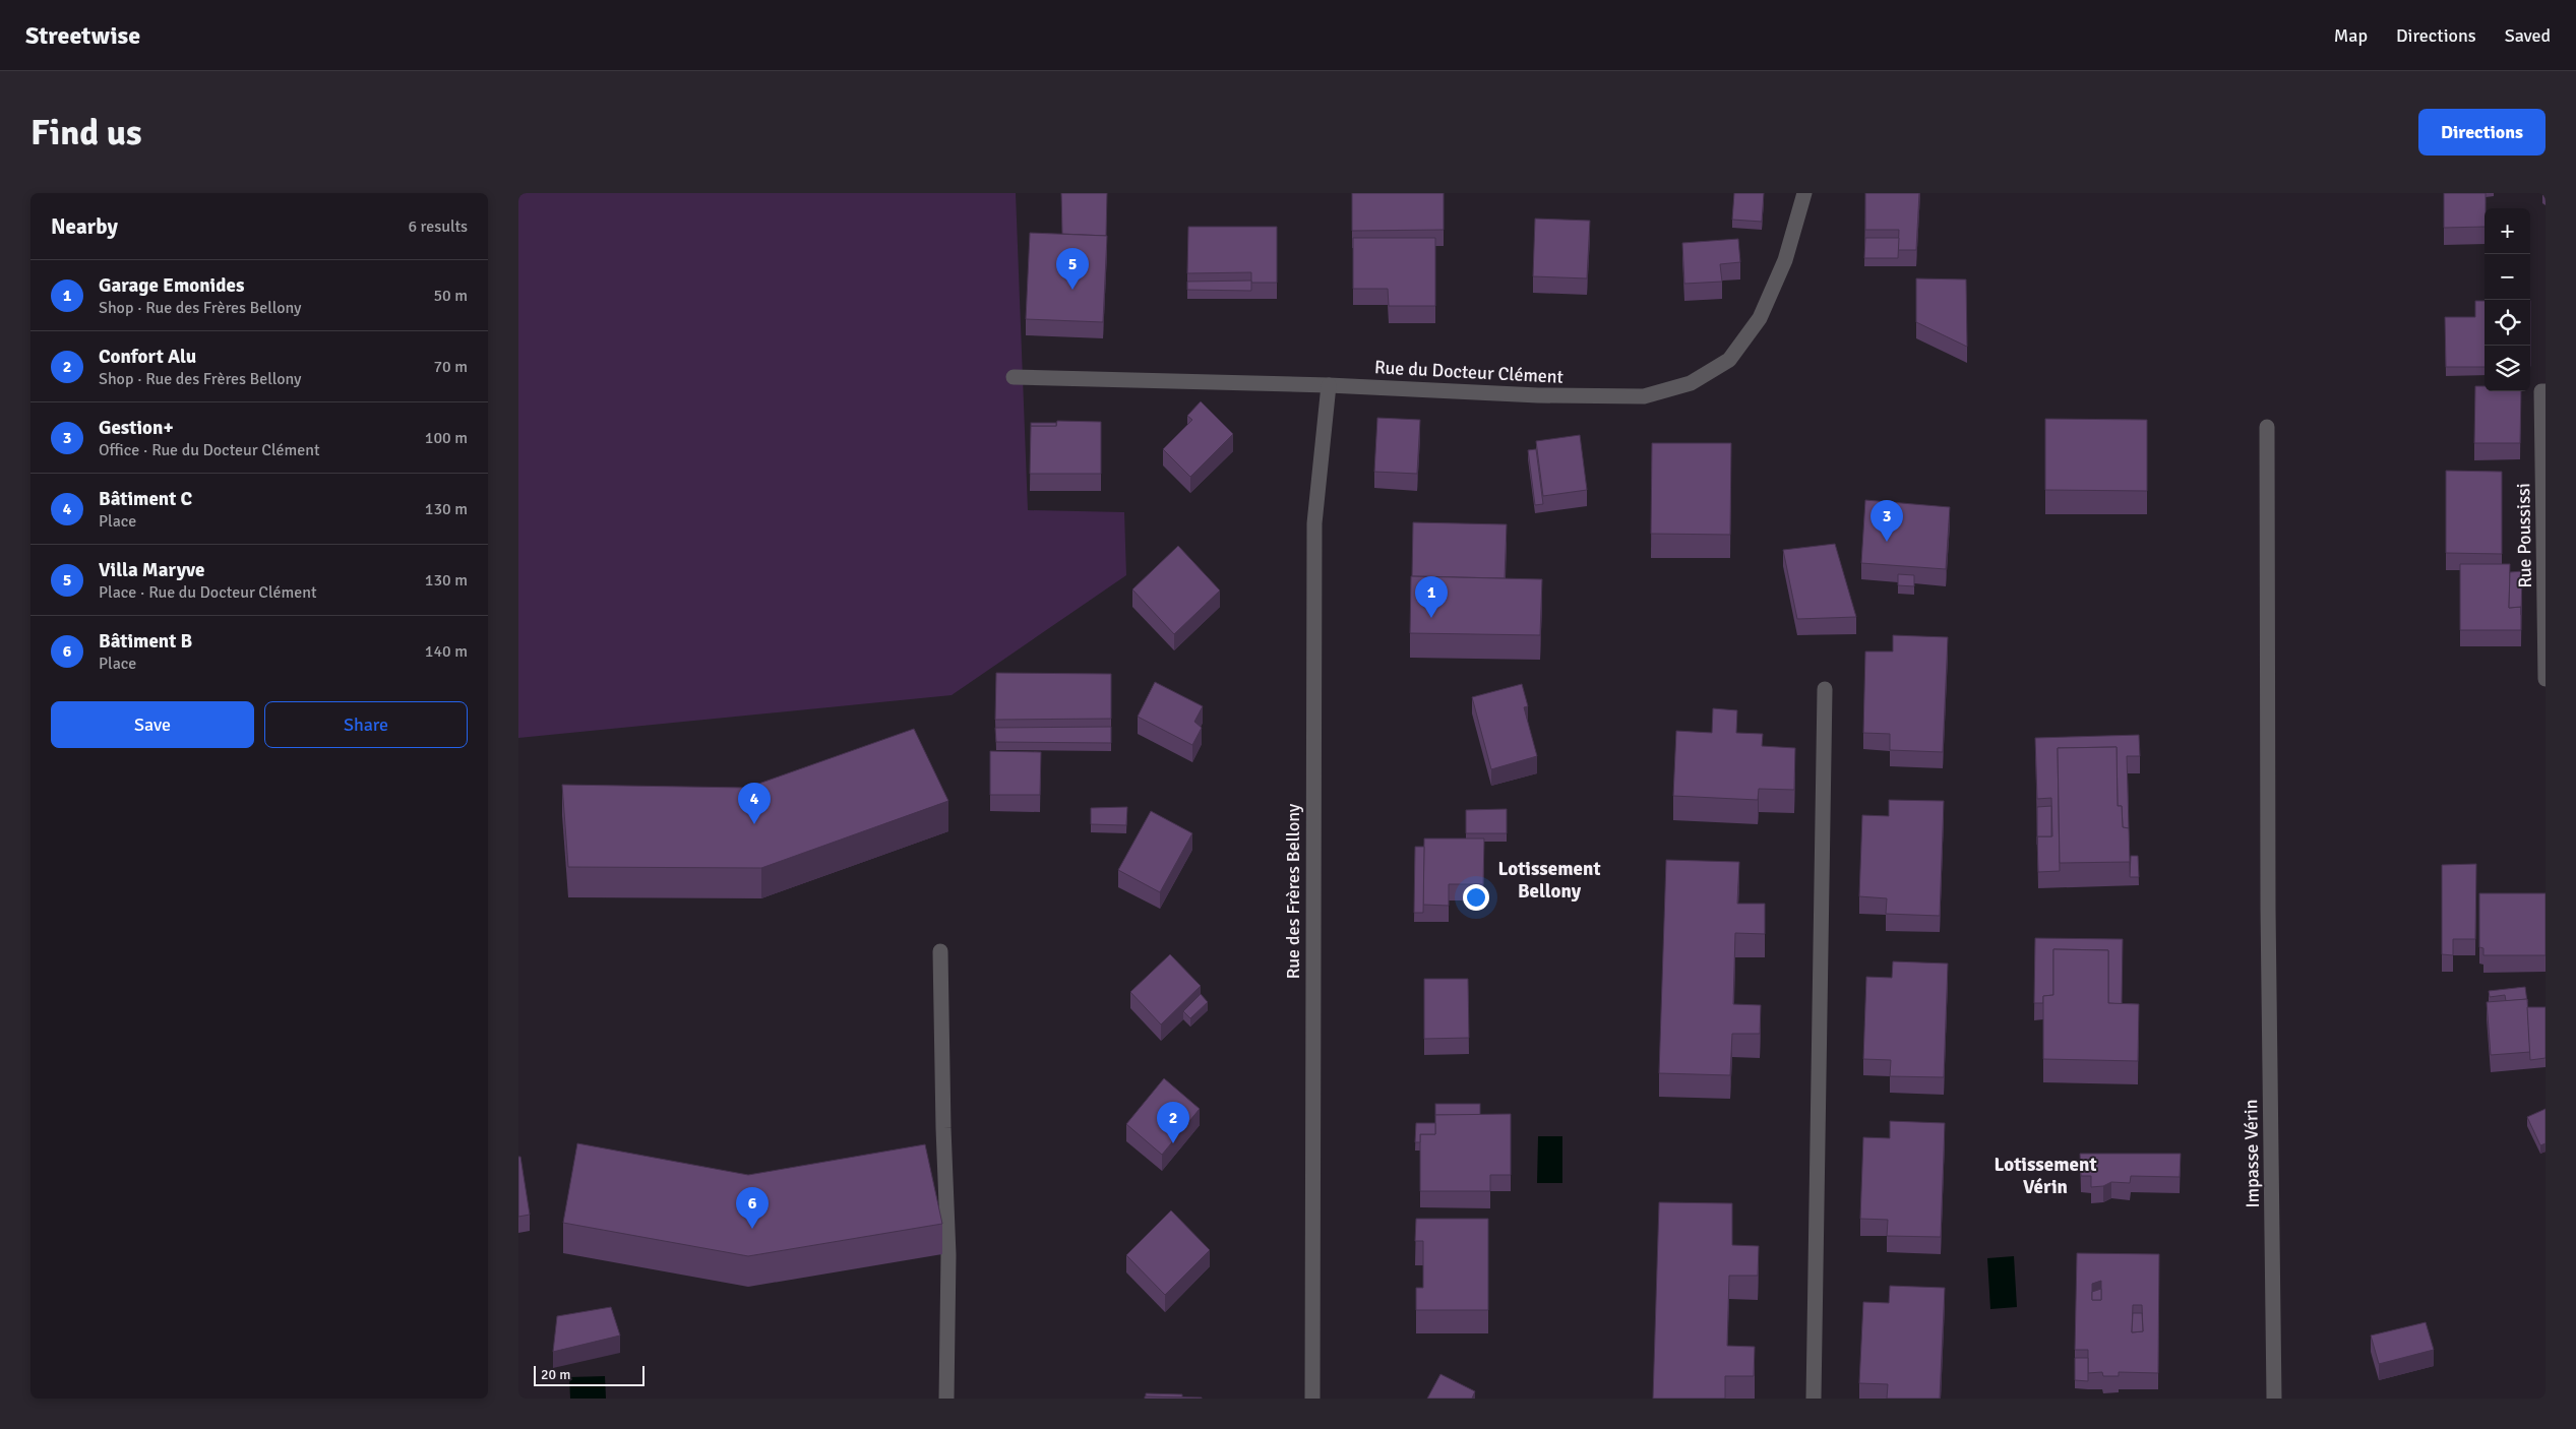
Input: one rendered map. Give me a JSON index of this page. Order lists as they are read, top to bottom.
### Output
{
  "streets": {
    "street": [
      "Rue du Docteur Clément",
      "Rue Poussissi",
      "Rue des Frères Bellony",
      "Impasse Vérin"
    ]
  },
  "crossings": [
    ["Rue du Docteur Clément", "Rue des Frères Bellony"]
  ],
  "districts": ["Lotissement Bellony", "Lotissement Vérin"],
  "scale_bar": "20 m",
  "page": {
    "header": "Streetwise",
    "nav": ["Map", "Directions", "Saved"],
    "buttons": [
      "Directions",
      ["Save", "Share"]
    ],
    "title": "Find us",
    "heading": ["Nearby", "6 results"],
    "map_buttons": ["+", "−"],
    "pins": [
      "5",
      "3",
      "1",
      "4",
      "2",
      "6"
    ],
    "list": [
      {
        "mark": "1",
        "name": "Garage Emonides",
        "note": "Shop · Rue des Frères Bellony",
        "value": "50 m"
      },
      {
        "mark": "2",
        "name": "Confort Alu",
        "note": "Shop · Rue des Frères Bellony",
        "value": "70 m"
      },
      {
        "mark": "3",
        "name": "Gestion+",
        "note": "Office · Rue du Docteur Clément",
        "value": "100 m"
      },
      {
        "mark": "4",
        "name": "Bâtiment C",
        "note": "Place",
        "value": "130 m"
      },
      {
        "mark": "5",
        "name": "Villa Maryve",
        "note": "Place · Rue du Docteur Clément",
        "value": "130 m"
      },
      {
        "mark": "6",
        "name": "Bâtiment B",
        "note": "Place",
        "value": "140 m"
      }
    ],
    "scale": "20 m"
  }
}
